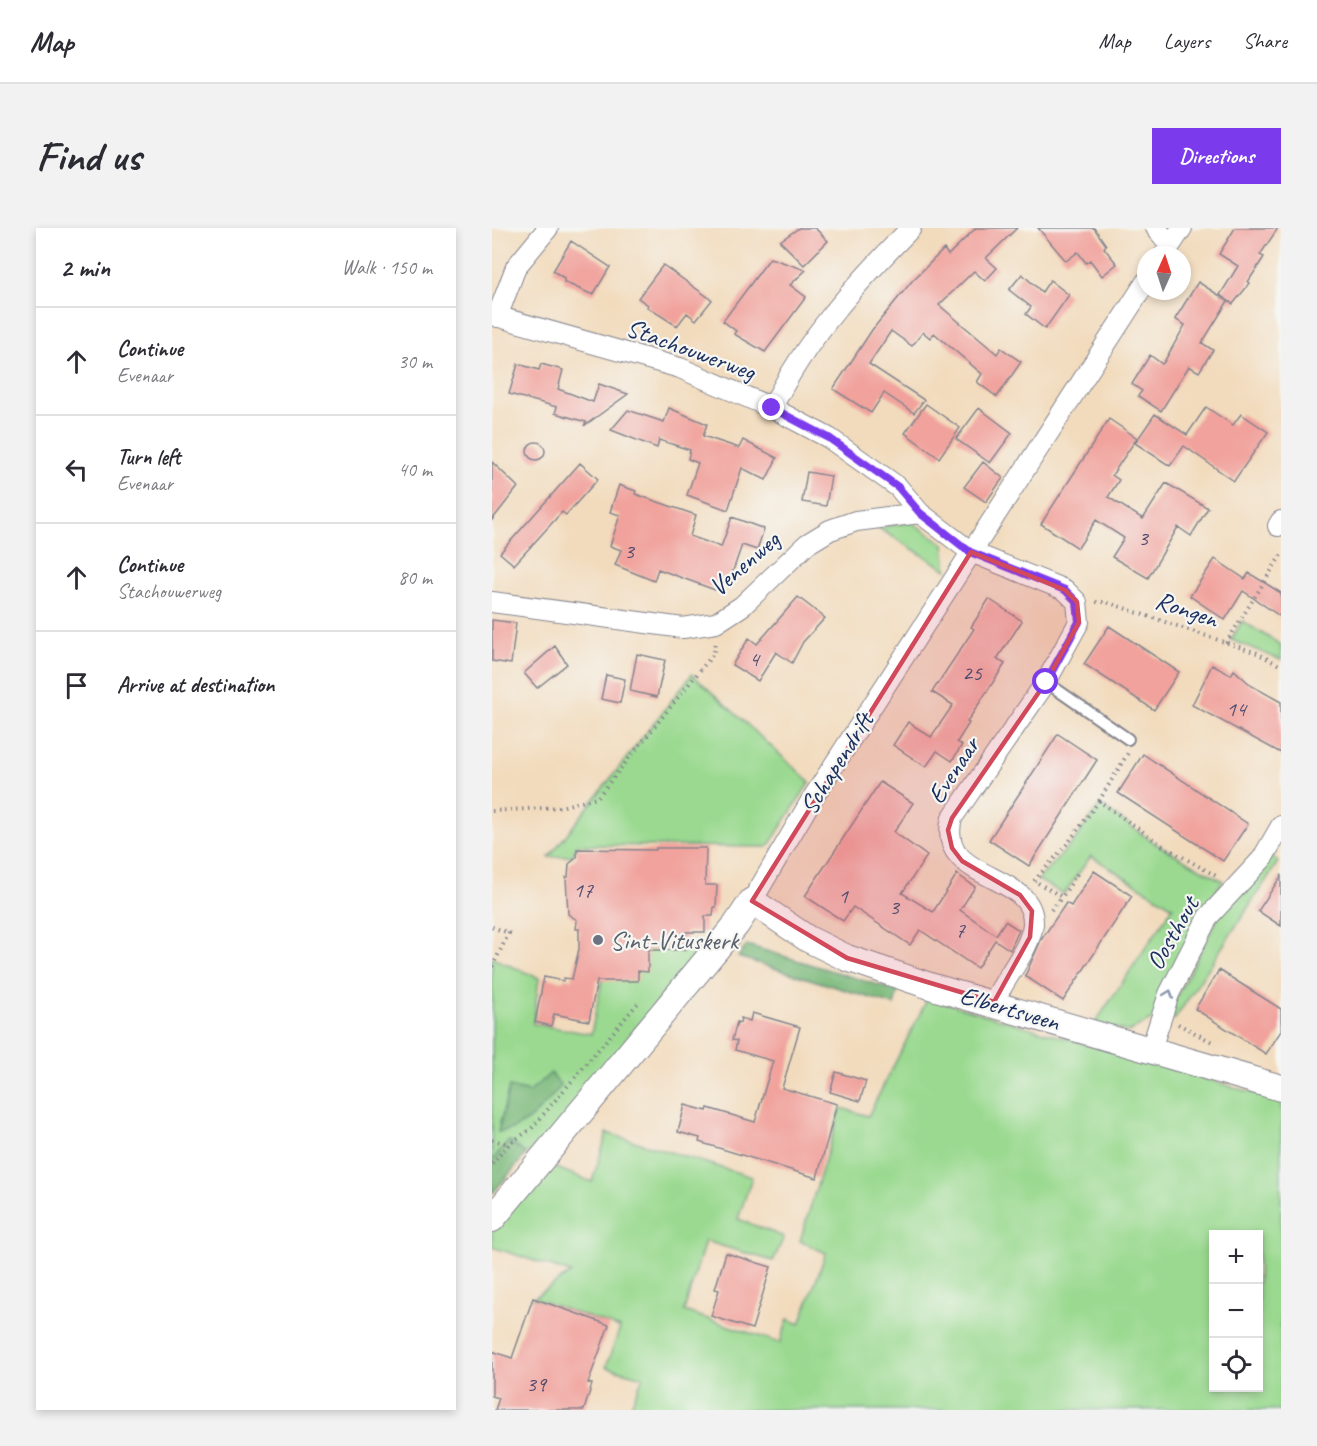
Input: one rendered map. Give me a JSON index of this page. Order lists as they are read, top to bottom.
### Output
{
  "streets": {
    "street": [
      "Stachouwerweg",
      "Venenweg",
      "Schapendrift",
      "Evenaar",
      "Oosthout",
      "Elbertsveen"
    ],
    "path": ["Rongen"]
  },
  "crossings": [
    ["Stachouwerweg", "Venenweg"],
    ["Stachouwerweg", "Schapendrift"],
    ["Rongen", "Evenaar"],
    ["Schapendrift", "Elbertsveen"],
    ["Oosthout", "Elbertsveen"]
  ],
  "places": ["Sint-Vituskerk"],
  "house_numbers": [
    "3",
    "3",
    "4",
    "25",
    "14",
    "17",
    "1",
    "3",
    "7",
    "39"
  ],
  "north": "top",
  "page": {
    "header": "Map",
    "nav": ["Map", "Layers", "Share"],
    "buttons": "Directions",
    "title": "Find us",
    "heading": ["2 min", "Walk · 150 m"],
    "list": [
      ["Continue", "Evenaar", "30 m"],
      ["Turn left", "Evenaar", "40 m"],
      ["Continue", "Stachouwerweg", "80 m"],
      "Arrive at destination"
    ],
    "map_buttons": ["+", "−"]
  }
}
